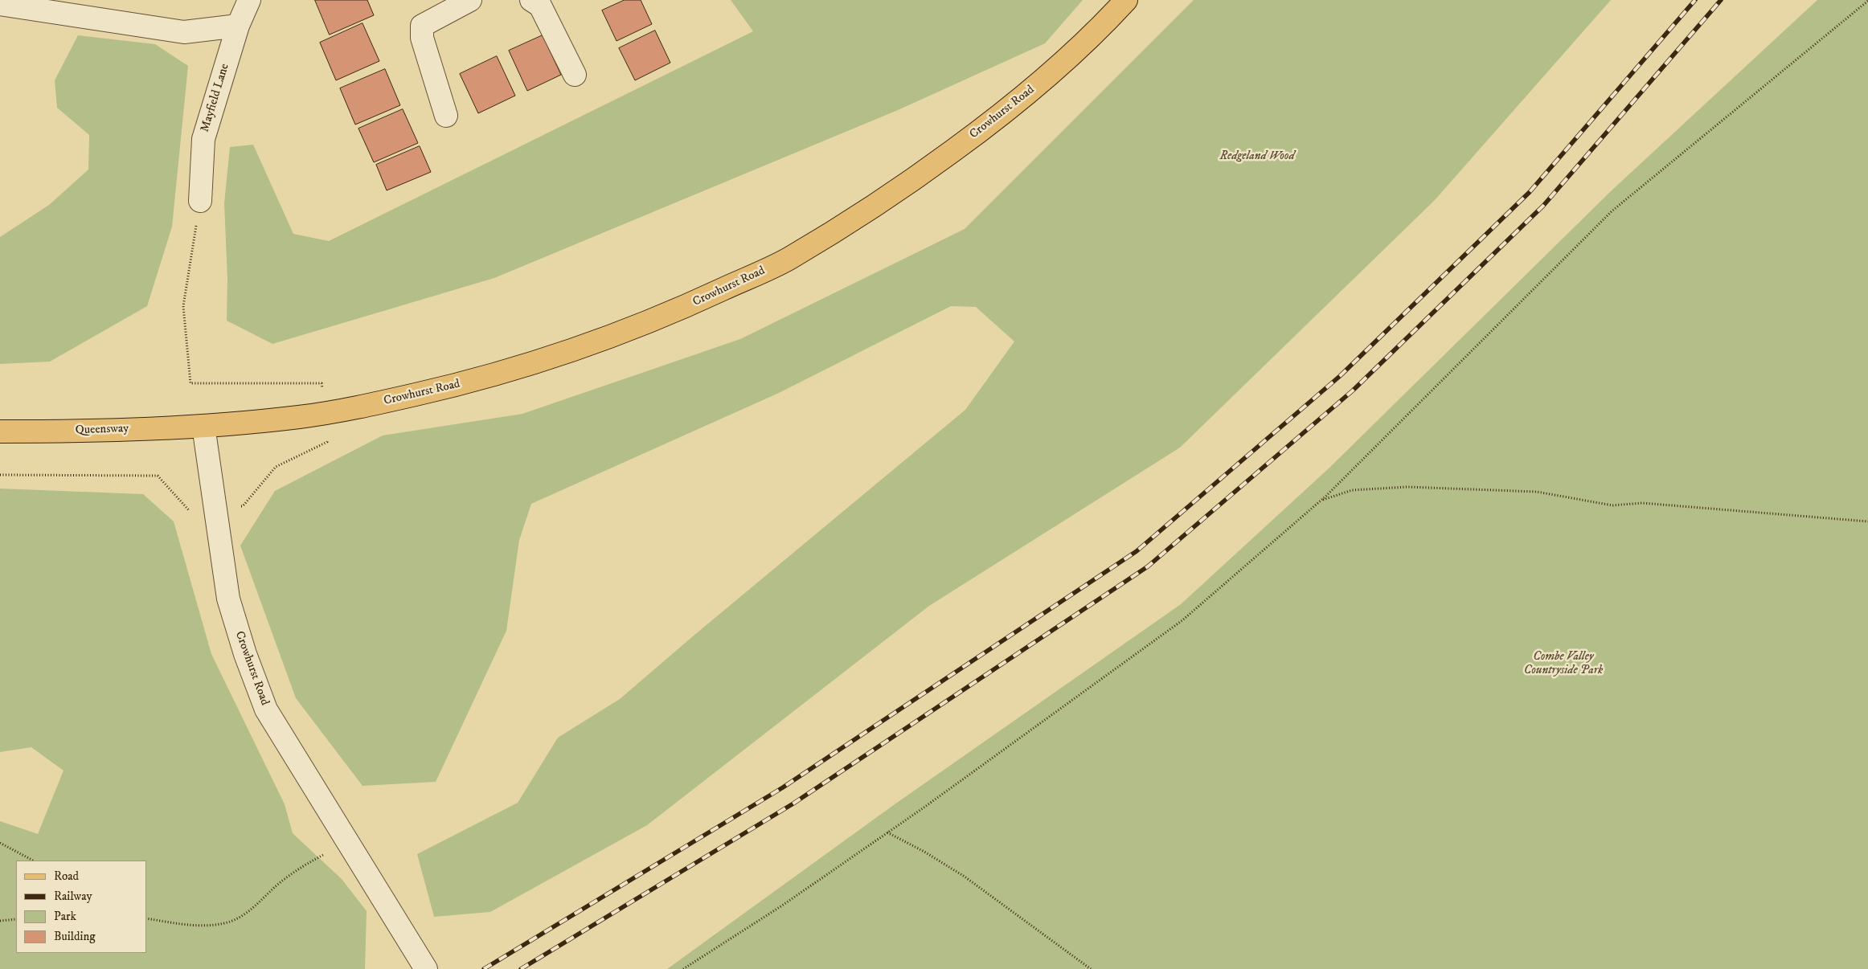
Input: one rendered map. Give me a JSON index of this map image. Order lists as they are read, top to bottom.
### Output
{
  "streets": {
    "main road": ["Crowhurst Road", "Queensway"],
    "street": ["Mayfield Lane"]
  },
  "crossings": [
    ["Crowhurst Road", "Queensway"]
  ],
  "parks": ["Redgeland Wood", "Combe Valley Countryside Park"],
  "legend": [
    "Road",
    "Railway",
    "Park",
    "Building"
  ]
}
